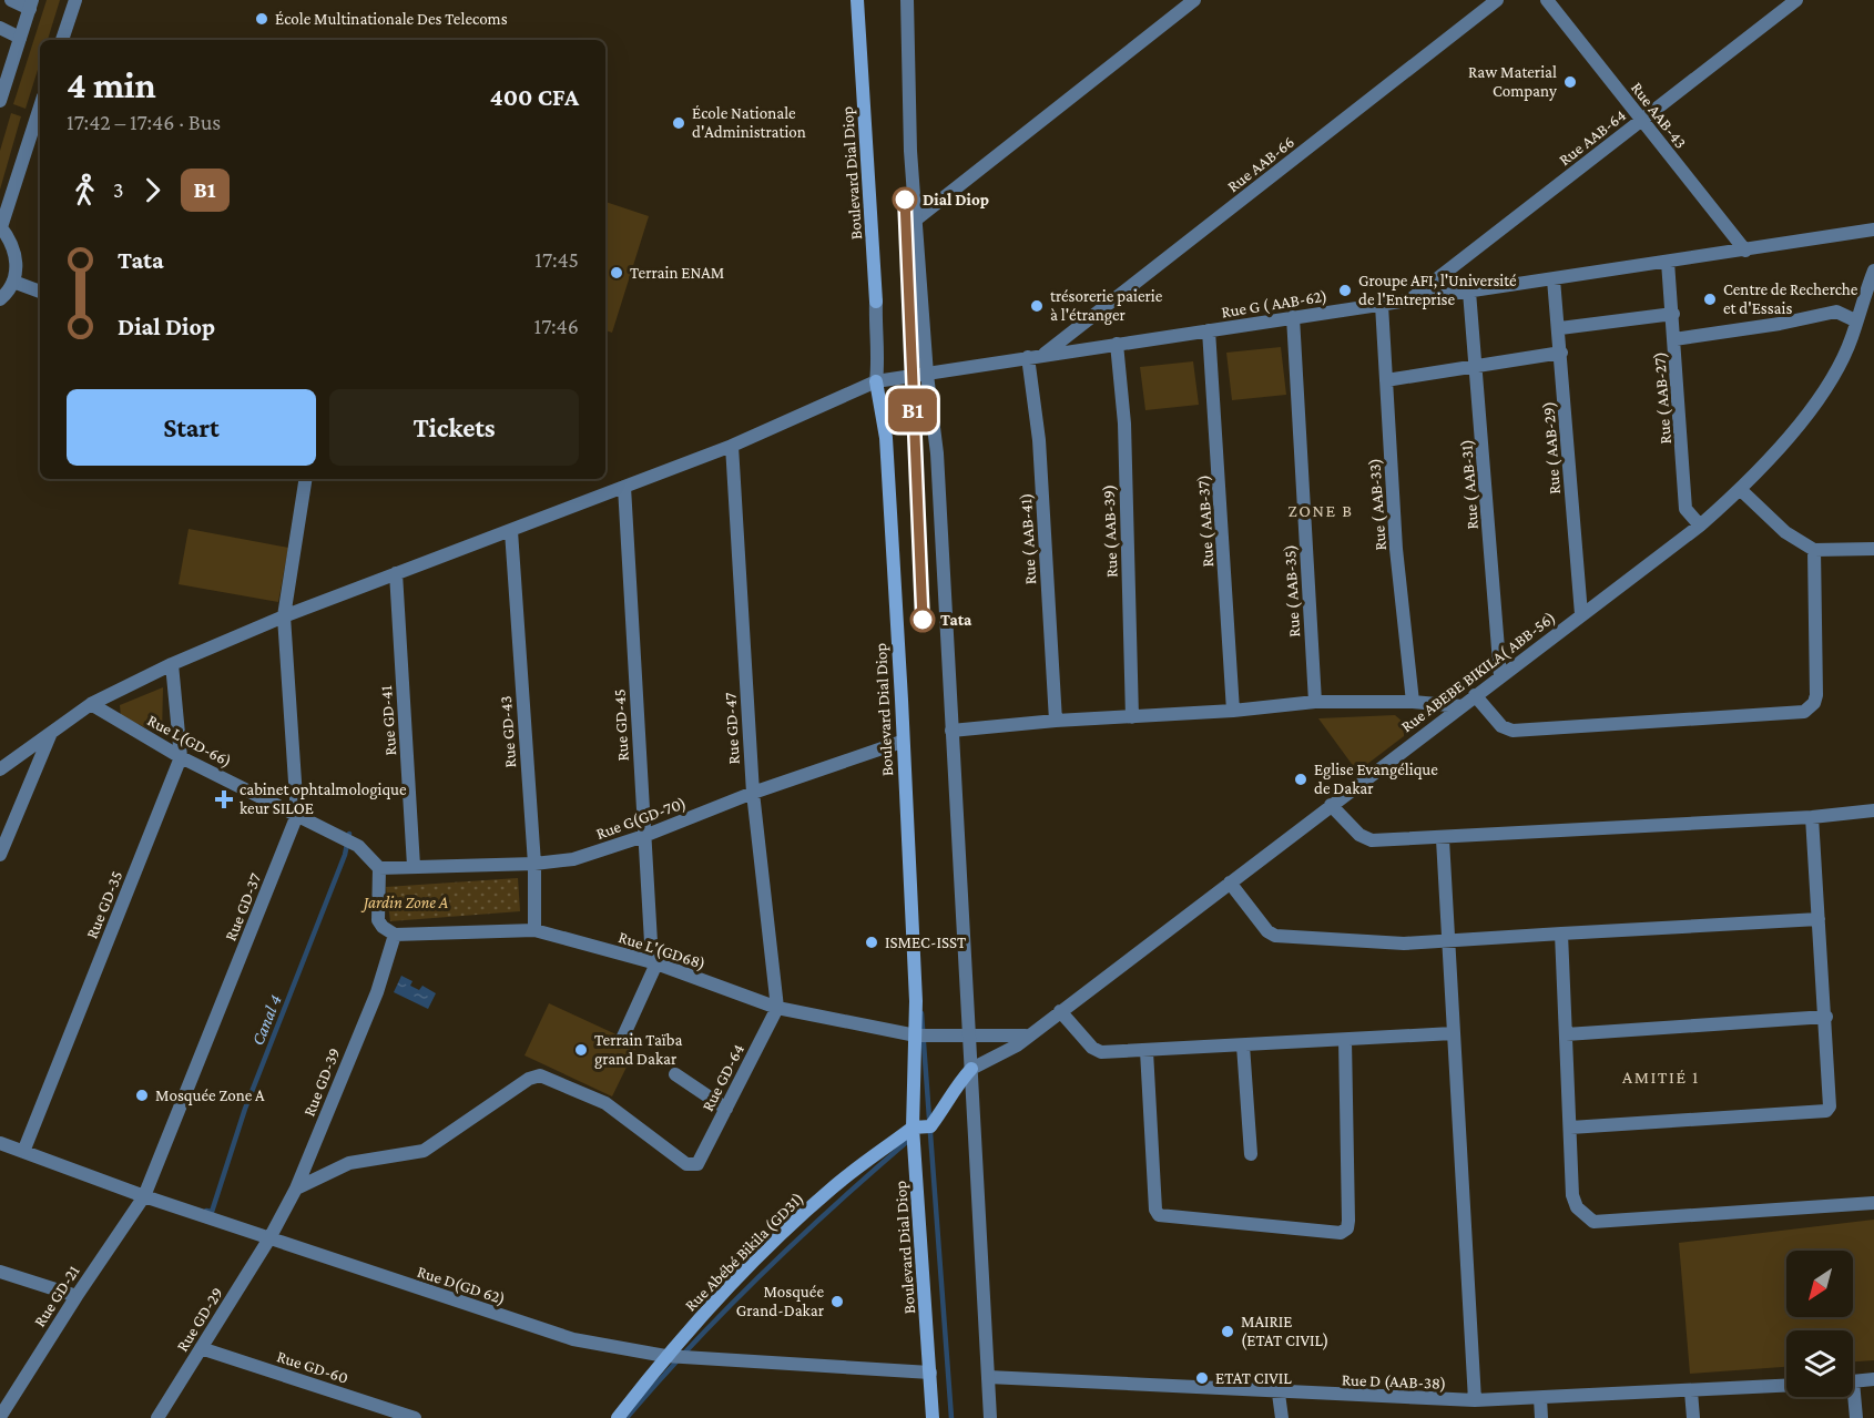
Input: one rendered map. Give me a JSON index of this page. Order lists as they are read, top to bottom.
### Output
{
  "streets": {
    "main road": ["Boulevard Dial Diop", "Rue Abébé Bikila (GD31)"],
    "street": [
      "Rue AAB-43",
      "Rue AAB-64",
      "Rue AAB-66",
      "Rue G ( AAB-62)",
      "Rue ( AAB-27)",
      "Rue ( AAB-29)",
      "Rue ( AAB-31)",
      "Rue ( AAB-33)",
      "Rue ( AAB-37)",
      "Rue ( AAB-39)",
      "Rue ( AAB-41)",
      "Rue ( AAB-35)",
      "Rue ABEBE BIKILA( ABB-56)",
      "Rue GD-41",
      "Rue GD-45",
      "Rue GD-47",
      "Rue GD-43",
      "Rue L(GD-66)",
      "Rue G(GD-70)",
      "Rue GD-35",
      "Rue GD-37",
      "Rue L'(GD68)",
      "Rue GD-64",
      "Rue GD-39",
      "Rue D(GD 62)",
      "Rue GD-21",
      "Rue GD-29",
      "Rue GD-60",
      "Rue D (AAB-38)"
    ]
  },
  "crossings": [
    ["Rue AAB-43", "Rue AAB-64"],
    ["Rue AAB-43", "Rue G ( AAB-62)"],
    ["Rue AAB-64", "Rue G ( AAB-62)"],
    ["Rue AAB-66", "Rue G ( AAB-62)"],
    ["Boulevard Dial Diop", "Rue G ( AAB-62)"],
    ["Boulevard Dial Diop", "Rue G(GD-70)"],
    ["Boulevard Dial Diop", "Rue L'(GD68)"],
    ["Boulevard Dial Diop", "Rue Abébé Bikila (GD31)"],
    ["Boulevard Dial Diop", "Rue D(GD 62)"],
    ["Rue G ( AAB-62)", "Rue ( AAB-27)"],
    ["Rue G ( AAB-62)", "Rue ( AAB-29)"],
    ["Rue G ( AAB-62)", "Rue ( AAB-31)"],
    ["Rue G ( AAB-62)", "Rue ( AAB-33)"],
    ["Rue G ( AAB-62)", "Rue ( AAB-37)"],
    ["Rue G ( AAB-62)", "Rue ( AAB-39)"],
    ["Rue G ( AAB-62)", "Rue ( AAB-41)"],
    ["Rue G ( AAB-62)", "Rue ( AAB-35)"],
    ["Rue G ( AAB-62)", "Rue GD-41"],
    ["Rue G ( AAB-62)", "Rue GD-45"],
    ["Rue G ( AAB-62)", "Rue GD-47"],
    ["Rue G ( AAB-62)", "Rue GD-43"],
    ["Rue G ( AAB-62)", "Rue L(GD-66)"],
    ["Rue G ( AAB-62)", "Rue GD-35"],
    ["Rue G ( AAB-62)", "Rue GD-37"],
    ["Rue ( AAB-27)", "Rue ABEBE BIKILA( ABB-56)"],
    ["Rue ( AAB-29)", "Rue ABEBE BIKILA( ABB-56)"],
    ["Rue ( AAB-31)", "Rue ABEBE BIKILA( ABB-56)"],
    ["Rue ABEBE BIKILA( ABB-56)", "Rue Abébé Bikila (GD31)"],
    ["Rue GD-41", "Rue G(GD-70)"],
    ["Rue GD-45", "Rue G(GD-70)"],
    ["Rue GD-45", "Rue L'(GD68)"],
    ["Rue GD-47", "Rue G(GD-70)"],
    ["Rue GD-47", "Rue L'(GD68)"],
    ["Rue GD-47", "Rue GD-64"],
    ["Rue GD-43", "Rue G(GD-70)"],
    ["Rue GD-43", "Rue L'(GD68)"],
    ["Rue L(GD-66)", "Rue G(GD-70)"],
    ["Rue L(GD-66)", "Rue GD-35"],
    ["Rue L(GD-66)", "Rue GD-37"],
    ["Rue GD-35", "Rue D(GD 62)"],
    ["Rue GD-37", "Rue D(GD 62)"],
    ["Rue GD-37", "Rue GD-21"],
    ["Rue L'(GD68)", "Rue GD-64"],
    ["Rue L'(GD68)", "Rue GD-39"],
    ["Rue GD-64", "Rue GD-39"],
    ["Rue GD-39", "Rue D(GD 62)"],
    ["Rue GD-39", "Rue GD-29"],
    ["Rue Abébé Bikila (GD31)", "Rue D(GD 62)"],
    ["Rue D(GD 62)", "Rue GD-21"],
    ["Rue D(GD 62)", "Rue GD-29"],
    ["Rue GD-29", "Rue GD-60"]
  ],
  "districts": ["ZONE B", "AMITIÉ 1"],
  "water": ["Canal 4"],
  "parks": ["Jardin Zone A"],
  "places": {
    "other": [
      "École Multinationale Des Telecoms",
      "Raw Material Company",
      "École Nationale d'Administration",
      "Dial Diop",
      "Terrain ENAM",
      "Groupe AFI, l'Université de l'Entreprise",
      "Centre de Recherche et d'Essais",
      "trésorerie paierie à l'étranger",
      "Tata",
      "Eglise Evangélique de Dakar",
      "ISMEC-ISST",
      "Terrain Taïba grand Dakar",
      "Mosquée Zone A",
      "Mosquée Grand-Dakar",
      "MAIRIE (ETAT CIVIL)",
      "ETAT CIVIL"
    ],
    "health": ["cabinet ophtalmologique keur SILOE"]
  },
  "lines": ["bus line B1"],
  "north": "bottom left",
  "page": {
    "on_map": "B1",
    "heading": ["4 min", "17:42 – 17:46 · Bus", "400 CFA"],
    "legs": ["3", "B1"],
    "list": [
      {
        "name": "Tata",
        "value": "17:45"
      },
      {
        "name": "Dial Diop",
        "value": "17:46"
      }
    ],
    "buttons": ["Start", "Tickets"]
  }
}
